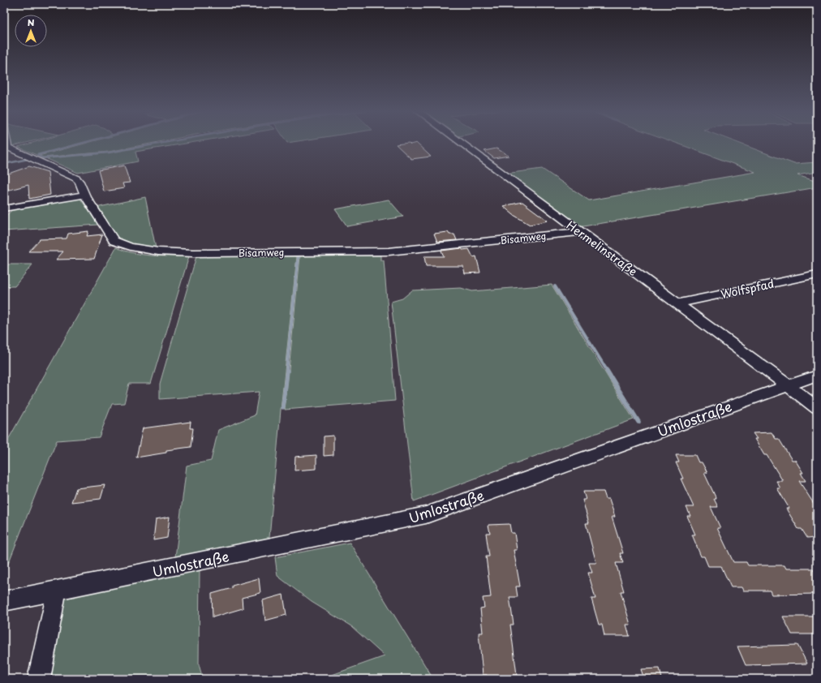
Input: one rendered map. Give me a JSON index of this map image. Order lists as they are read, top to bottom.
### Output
{
  "streets": {
    "street": [
      "Bisamweg",
      "Hermelinstraße",
      "Wolfspfad",
      "Umlostraße"
    ]
  },
  "crossings": [
    ["Bisamweg", "Hermelinstraße"],
    ["Hermelinstraße", "Wolfspfad"],
    ["Hermelinstraße", "Umlostraße"]
  ],
  "north": "top"
}
